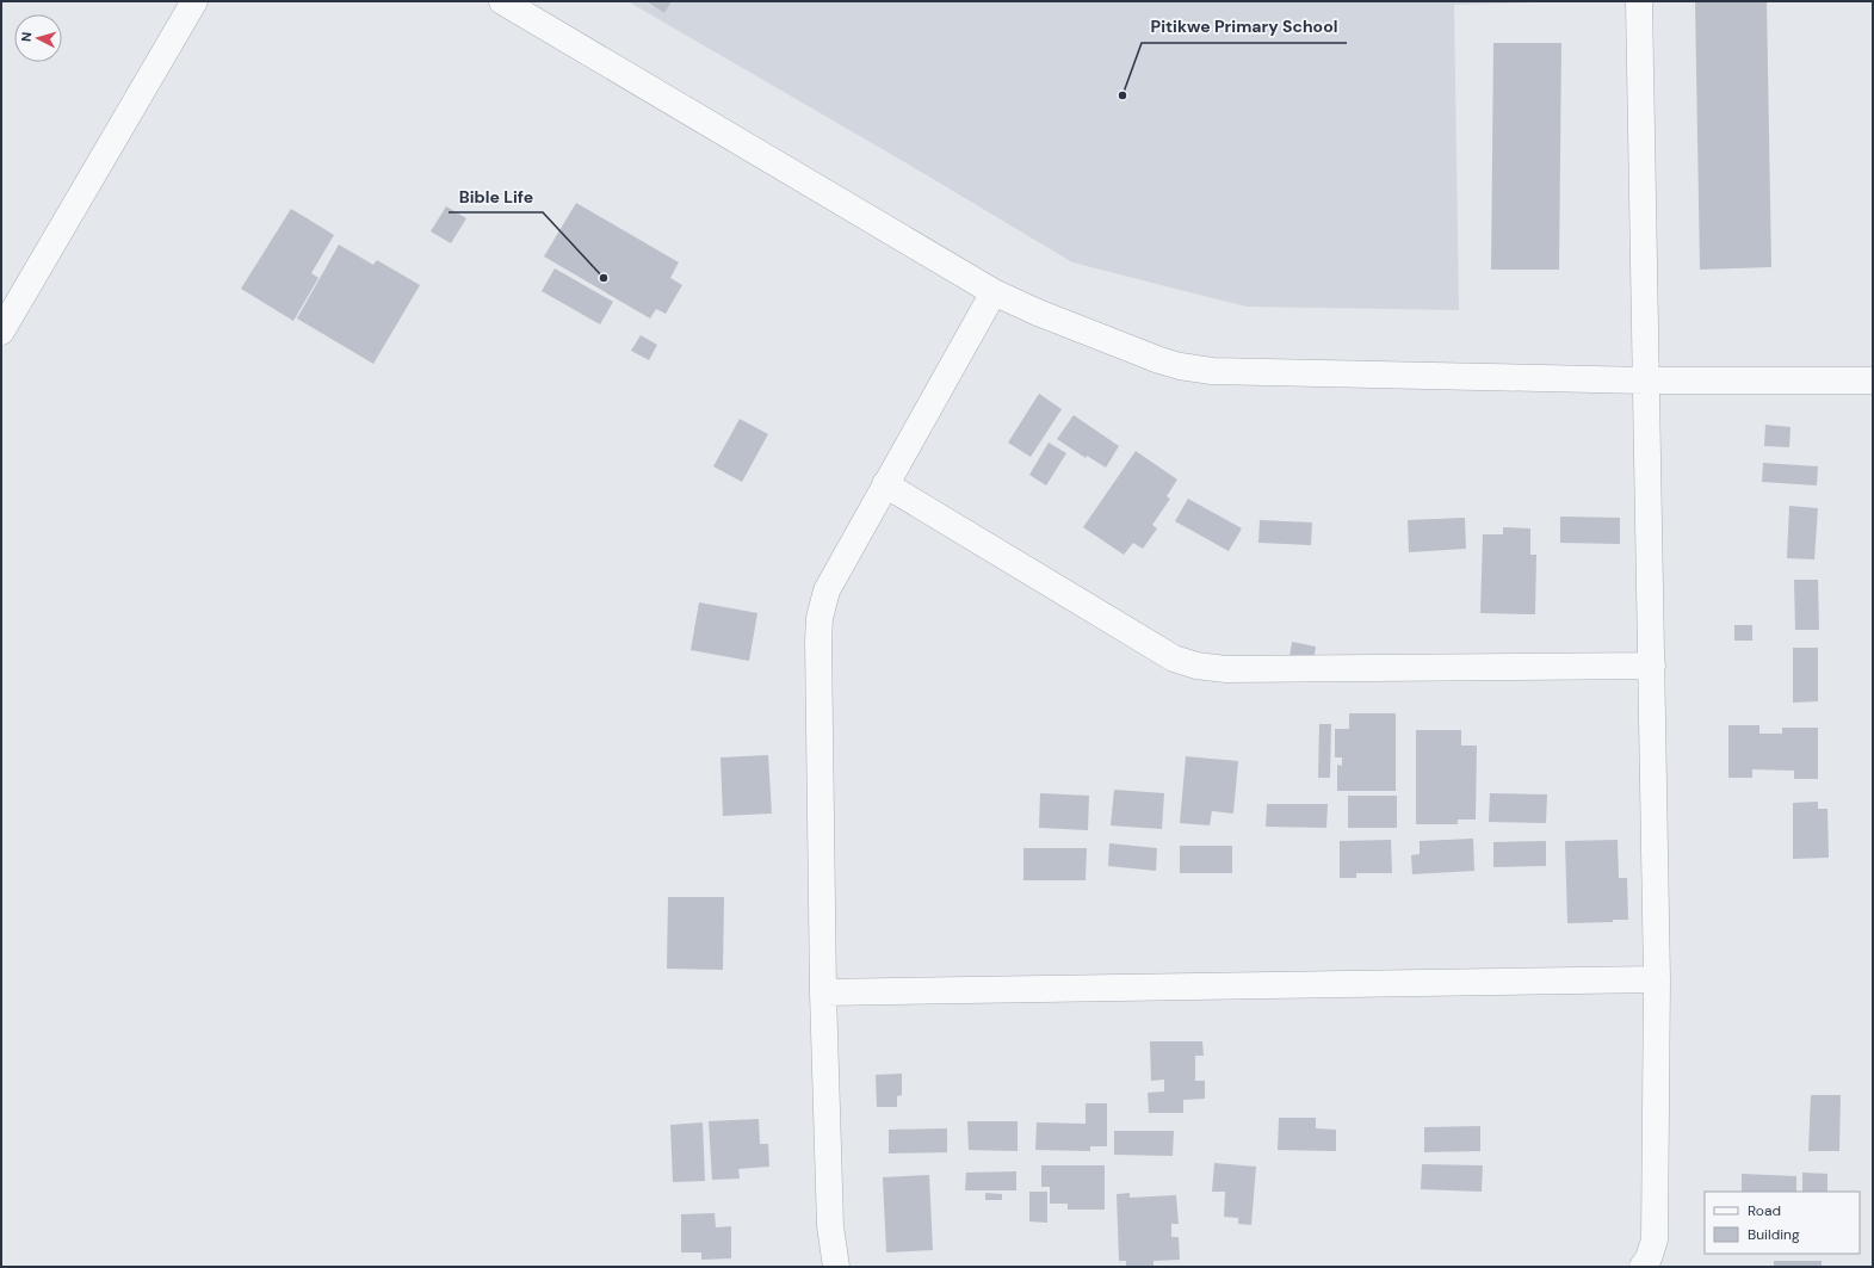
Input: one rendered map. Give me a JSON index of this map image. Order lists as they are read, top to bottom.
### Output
{
  "places": ["Pitikwe Primary School", "Bible Life"],
  "legend": ["Road", "Building"],
  "north": "left"
}
